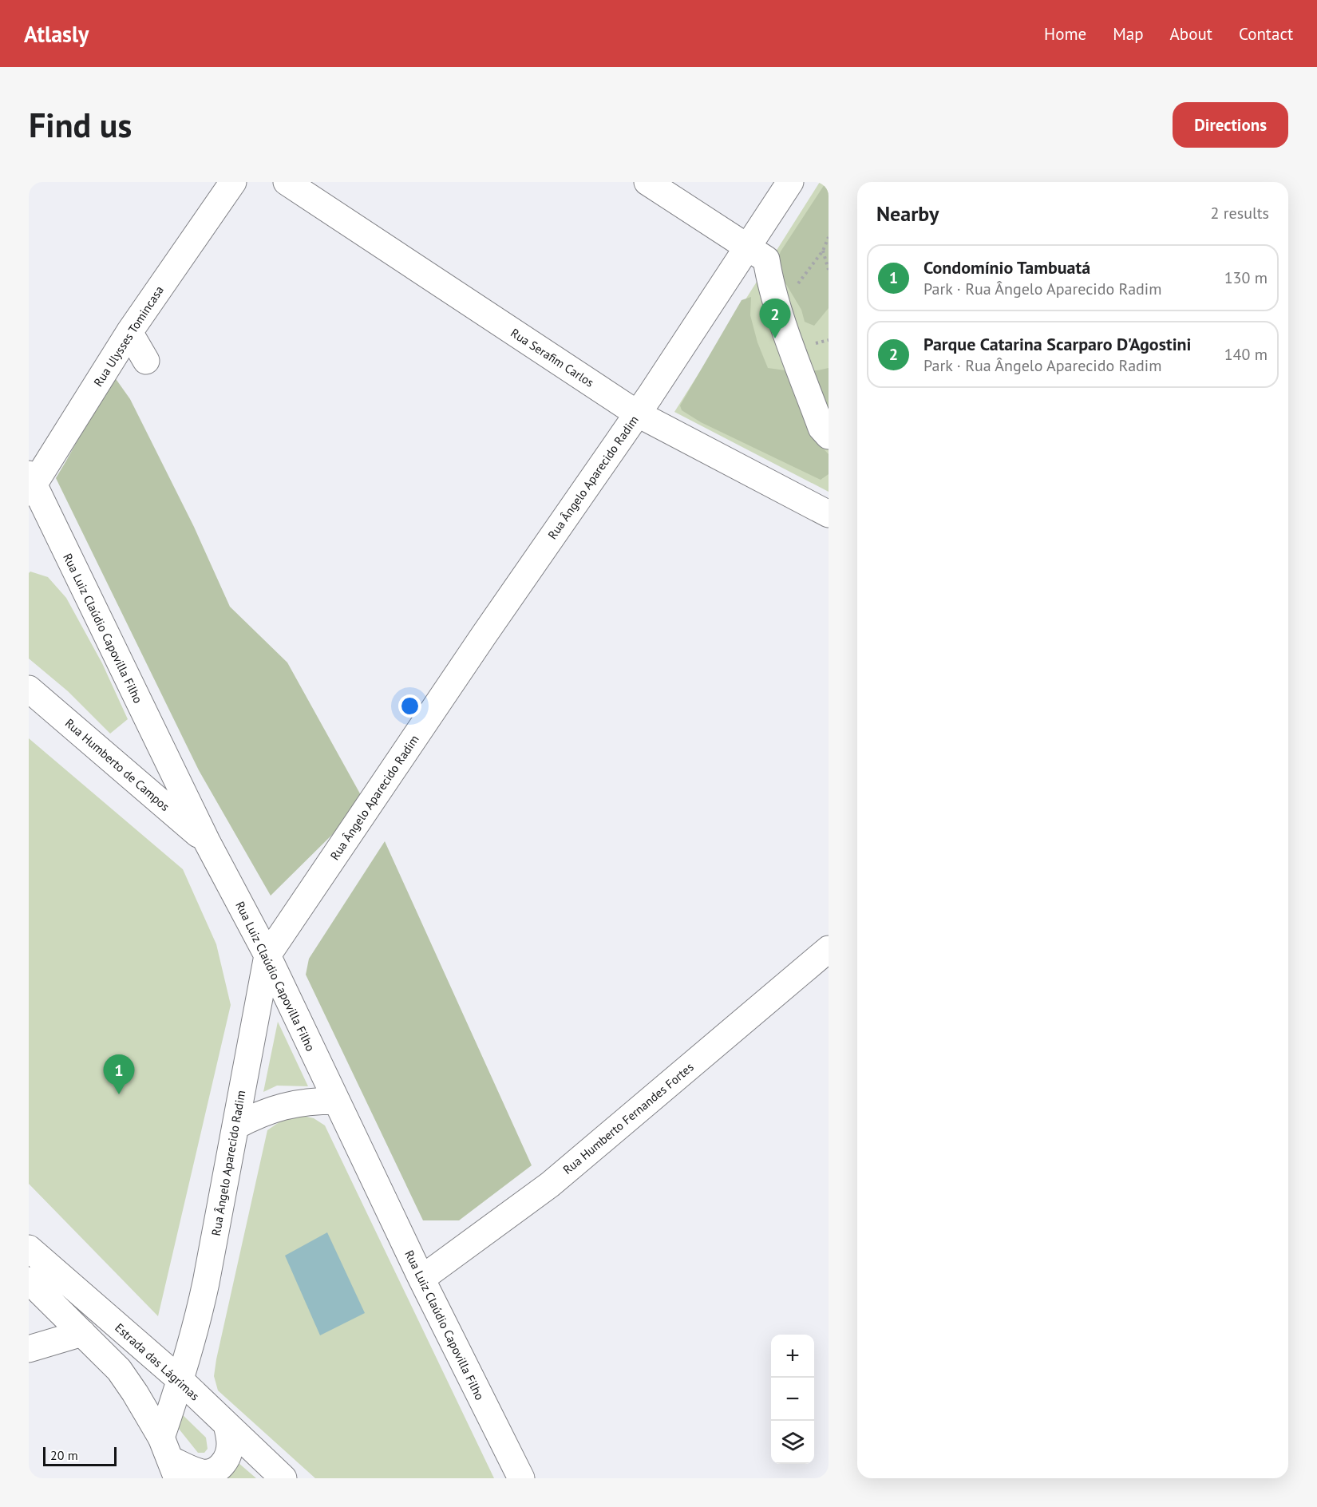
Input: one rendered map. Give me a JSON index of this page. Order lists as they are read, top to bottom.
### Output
{
  "streets": {
    "street": [
      "Rua Ulysses Tomincasa",
      "Rua Serafim Carlos",
      "Rua Ângelo Aparecido Radim",
      "Rua Luiz Claúdio Capovilla Filho",
      "Rua Humberto de Campos",
      "Rua Humberto Fernandes Fortes",
      "Estrada das Lágrimas"
    ]
  },
  "crossings": [
    ["Rua Ulysses Tomincasa", "Rua Luiz Claúdio Capovilla Filho"],
    ["Rua Serafim Carlos", "Rua Ângelo Aparecido Radim"],
    ["Rua Ângelo Aparecido Radim", "Rua Luiz Claúdio Capovilla Filho"],
    ["Rua Ângelo Aparecido Radim", "Estrada das Lágrimas"],
    ["Rua Luiz Claúdio Capovilla Filho", "Rua Humberto de Campos"],
    ["Rua Luiz Claúdio Capovilla Filho", "Rua Humberto Fernandes Fortes"]
  ],
  "scale_bar": "20 m",
  "page": {
    "header": "Atlasly",
    "nav": [
      "Home",
      "Map",
      "About",
      "Contact"
    ],
    "buttons": "Directions",
    "title": "Find us",
    "heading": ["Nearby", "2 results"],
    "list": [
      {
        "mark": "1",
        "name": "Condomínio Tambuatá",
        "note": "Park · Rua Ângelo Aparecido Radim",
        "value": "130 m"
      },
      {
        "mark": "2",
        "name": "Parque Catarina Scarparo D'Agostini",
        "note": "Park · Rua Ângelo Aparecido Radim",
        "value": "140 m"
      }
    ],
    "pins": ["2", "1"],
    "map_buttons": ["+", "−"],
    "scale": "20 m"
  }
}
